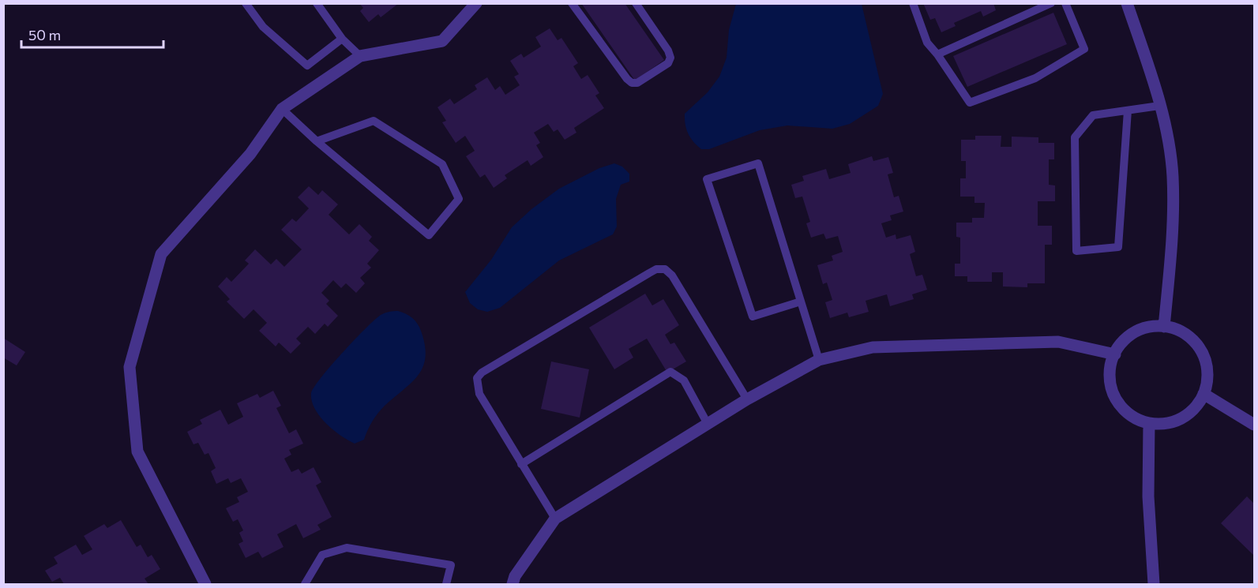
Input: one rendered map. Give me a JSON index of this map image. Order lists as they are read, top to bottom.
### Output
{
  "scale_bar": "50 m"
}
